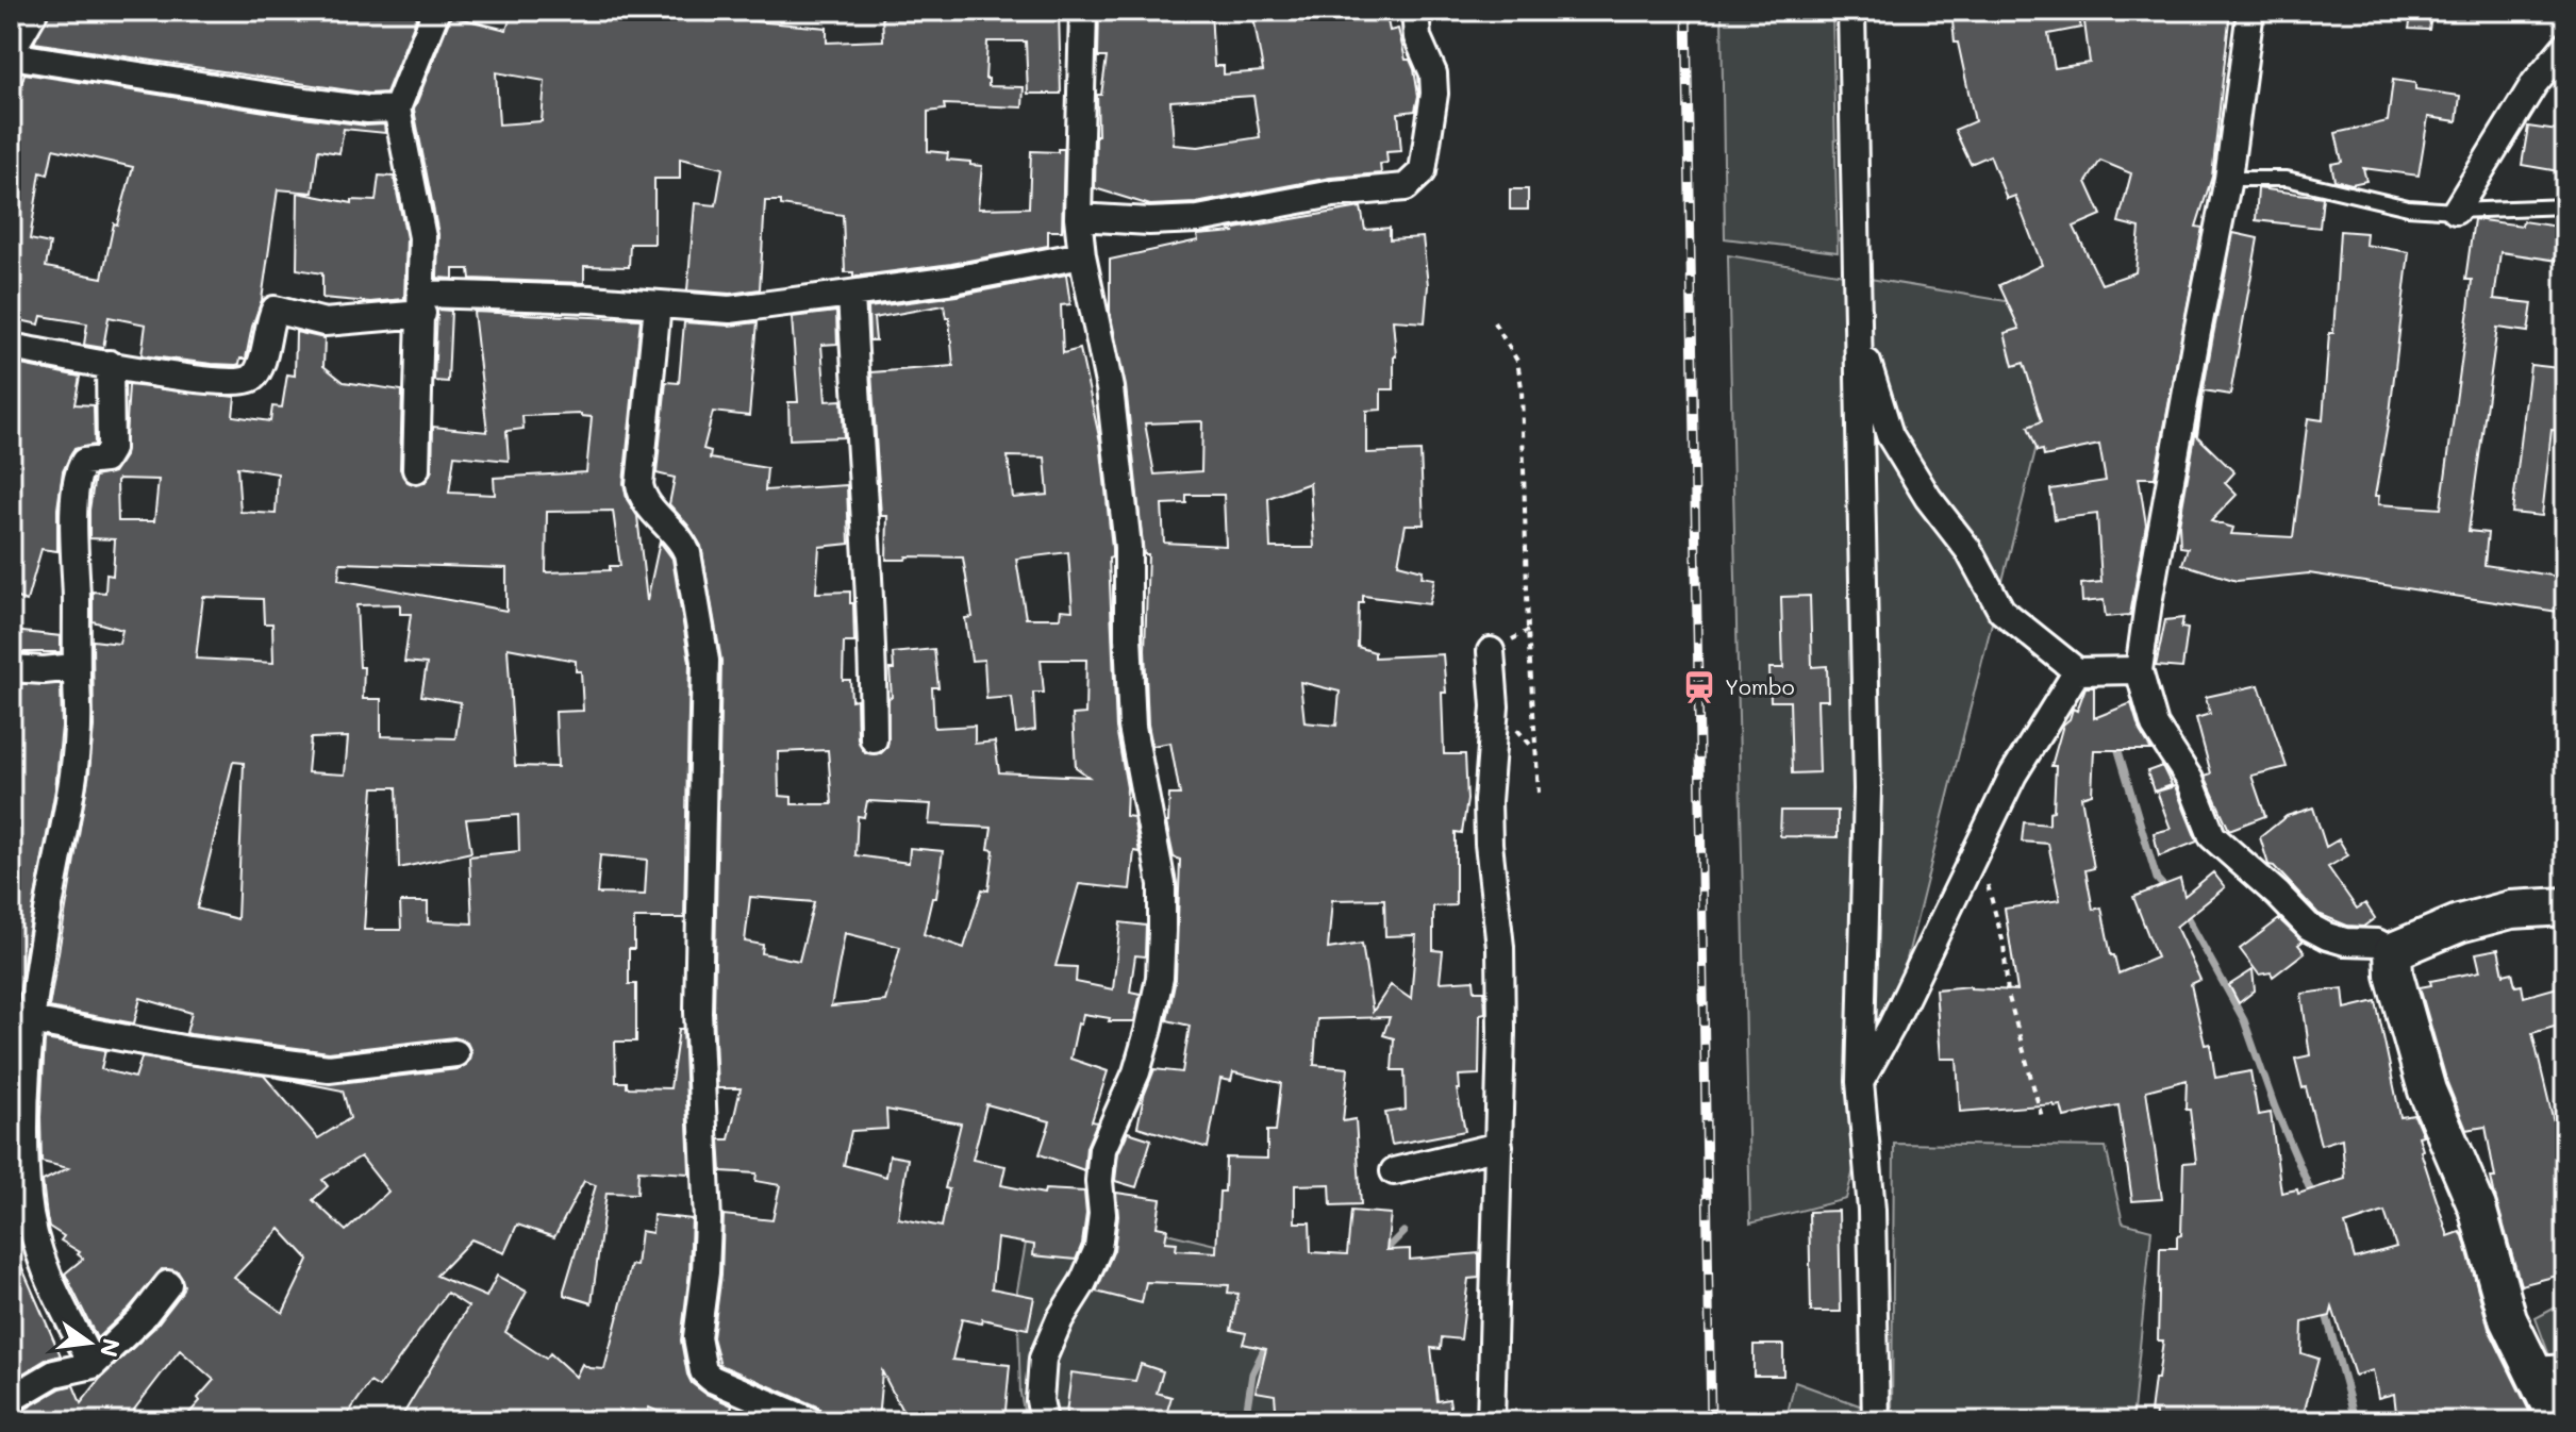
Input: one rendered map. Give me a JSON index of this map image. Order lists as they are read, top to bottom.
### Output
{
  "places": {
    "station": ["Yombo"]
  },
  "north": "right"
}
